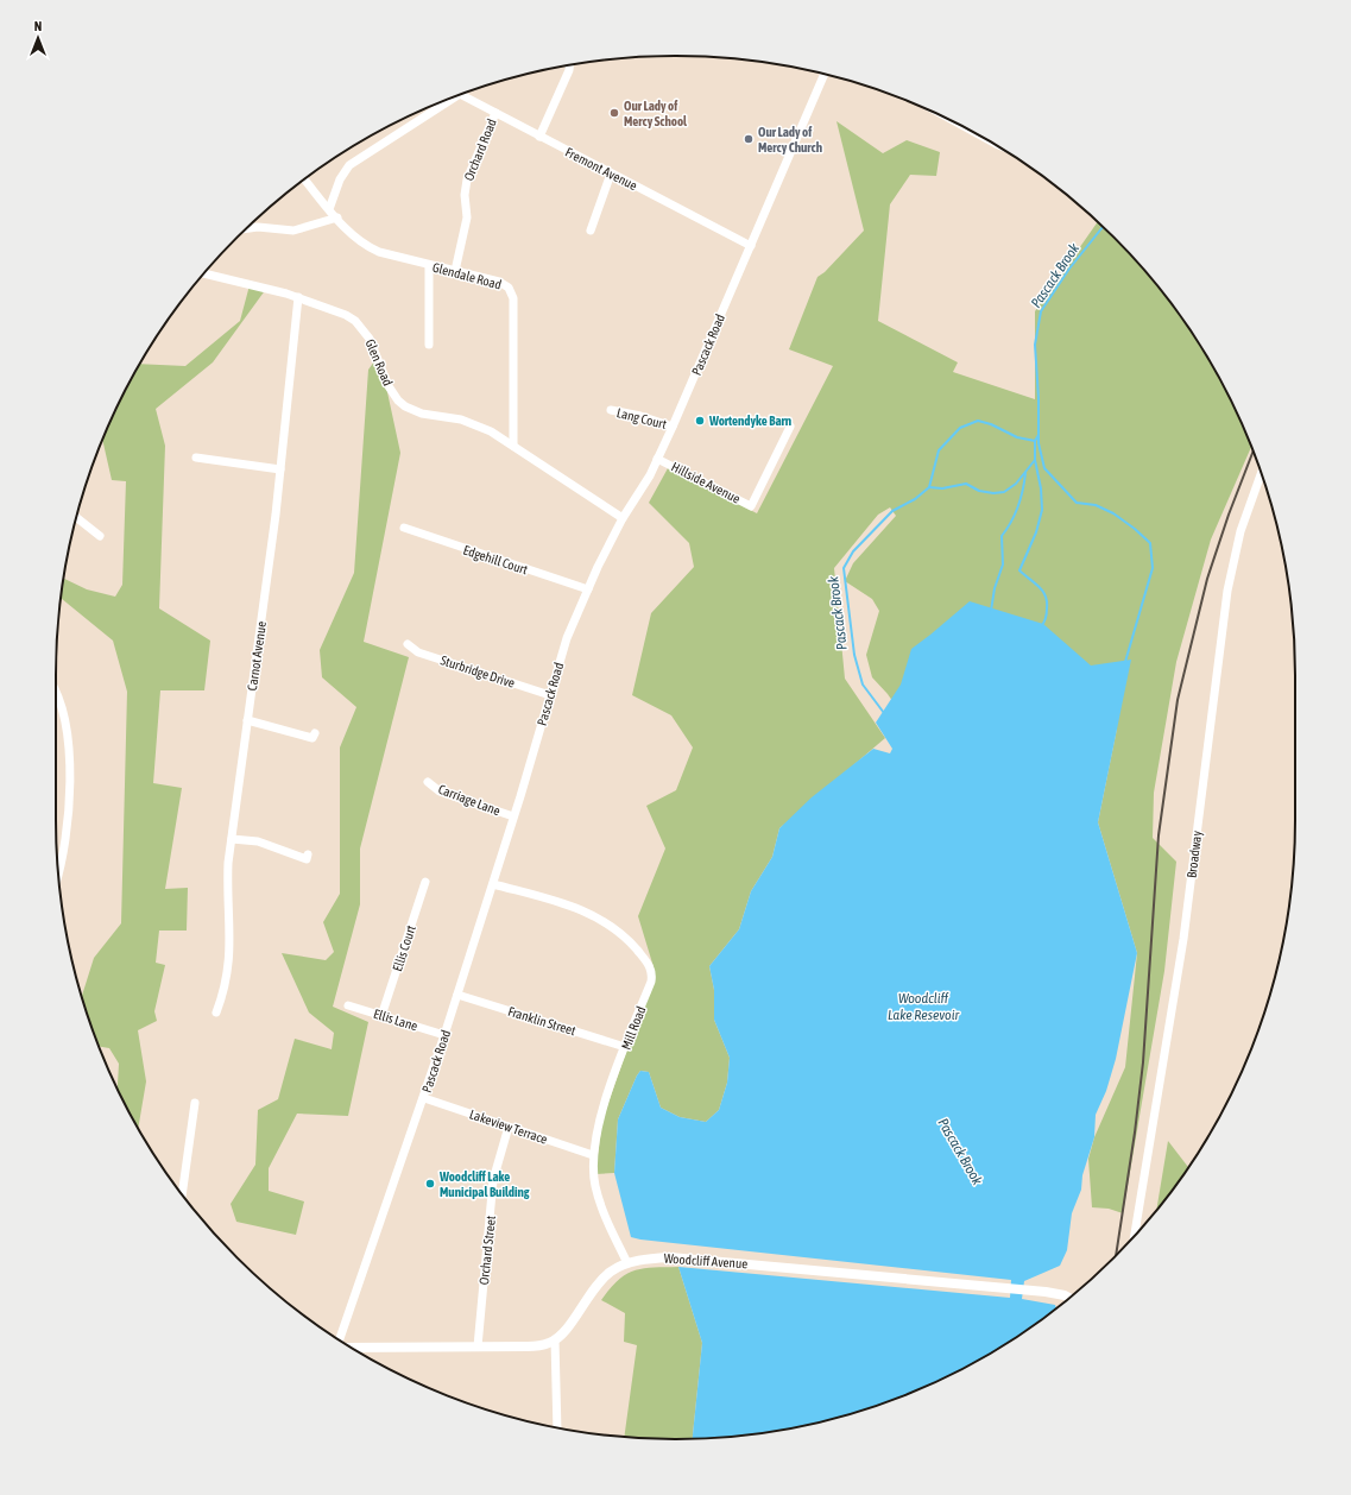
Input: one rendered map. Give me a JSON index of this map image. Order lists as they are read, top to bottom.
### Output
{
  "streets": {
    "main road": ["Woodcliff Avenue"],
    "street": [
      "Orchard Road",
      "Fremont Avenue",
      "Glendale Road",
      "Pascack Road",
      "Glen Road",
      "Lang Court",
      "Hillside Avenue",
      "Edgehill Court",
      "Carnot Avenue",
      "Sturbridge Drive",
      "Carriage Lane",
      "Broadway",
      "Ellis Court",
      "Ellis Lane",
      "Franklin Street",
      "Mill Road",
      "Lakeview Terrace",
      "Orchard Street"
    ]
  },
  "crossings": [
    ["Orchard Road", "Fremont Avenue"],
    ["Orchard Road", "Glendale Road"],
    ["Fremont Avenue", "Pascack Road"],
    ["Glendale Road", "Glen Road"],
    ["Pascack Road", "Glen Road"],
    ["Pascack Road", "Lang Court"],
    ["Pascack Road", "Hillside Avenue"],
    ["Pascack Road", "Edgehill Court"],
    ["Pascack Road", "Sturbridge Drive"],
    ["Pascack Road", "Carriage Lane"],
    ["Pascack Road", "Ellis Lane"],
    ["Pascack Road", "Franklin Street"],
    ["Pascack Road", "Mill Road"],
    ["Pascack Road", "Lakeview Terrace"],
    ["Glen Road", "Carnot Avenue"],
    ["Ellis Court", "Ellis Lane"],
    ["Franklin Street", "Mill Road"],
    ["Mill Road", "Lakeview Terrace"],
    ["Mill Road", "Woodcliff Avenue"],
    ["Lakeview Terrace", "Orchard Street"]
  ],
  "water": ["Pascack Brook", "Woodcliff Lake Resevoir"],
  "places": [
    "Our Lady of Mercy School",
    "Our Lady of Mercy Church",
    "Wortendyke Barn",
    "Woodcliff Lake Municipal Building"
  ],
  "north": "top"
}
